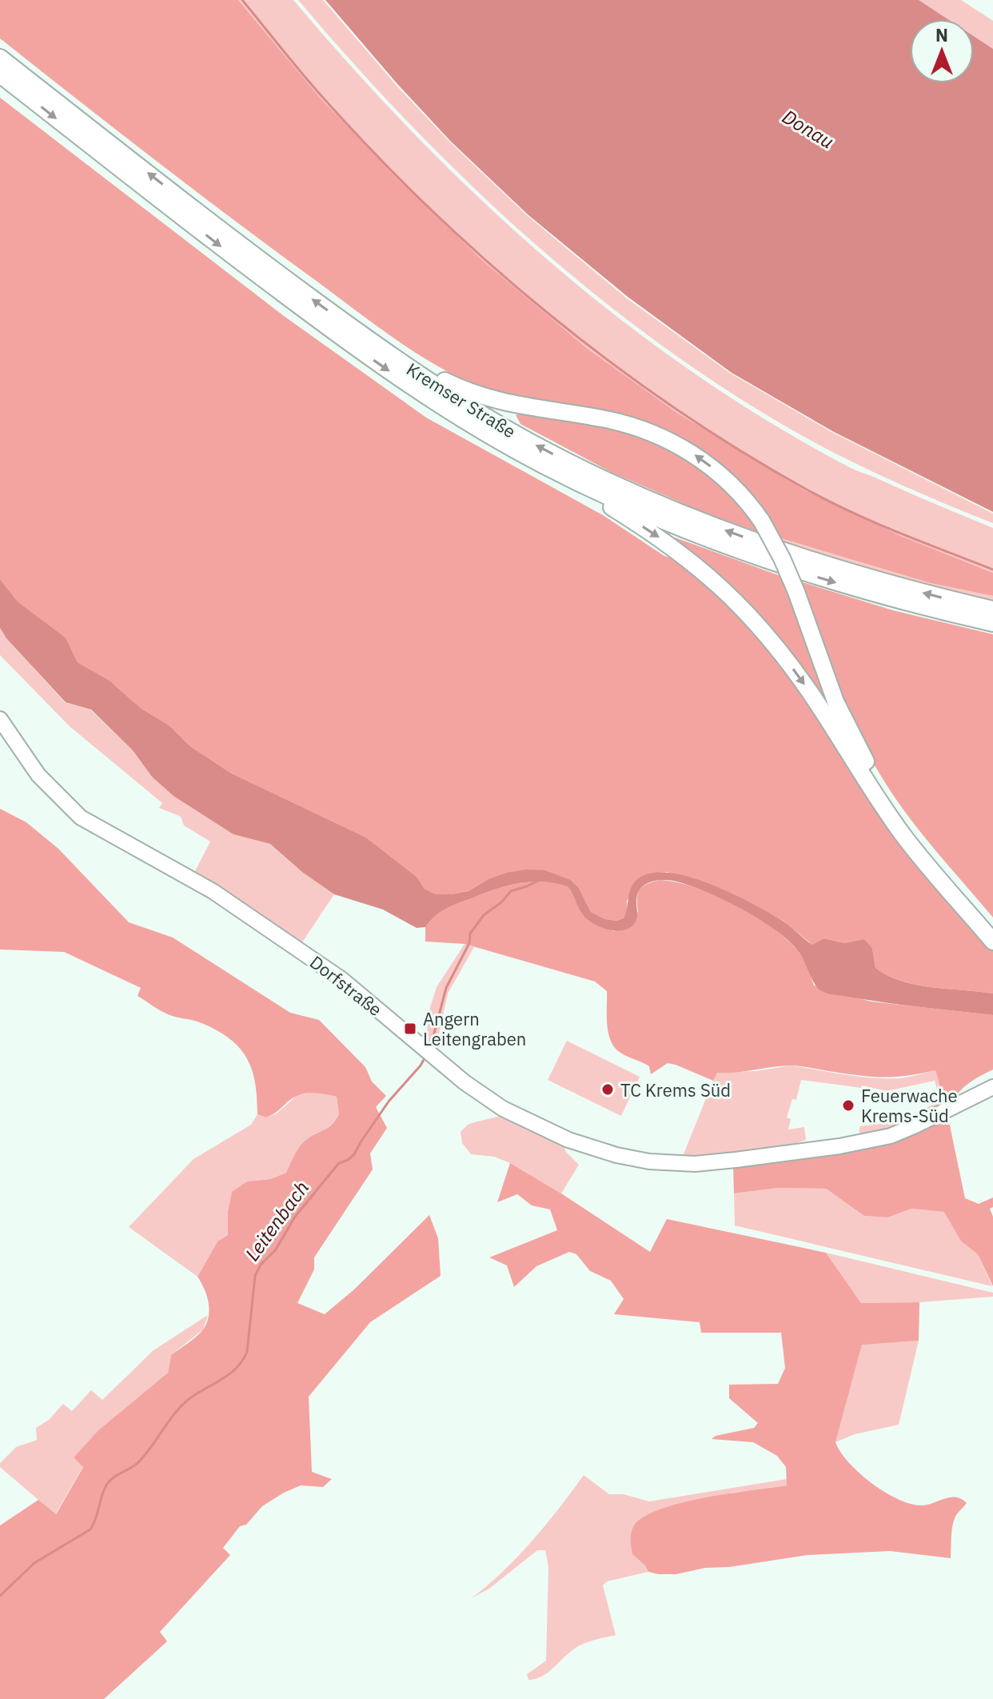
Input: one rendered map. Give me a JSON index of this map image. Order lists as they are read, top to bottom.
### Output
{
  "streets": {
    "highway": ["Kremser Straße"],
    "main road": ["Dorfstraße"]
  },
  "water": ["Donau", "Leitenbach"],
  "places": {
    "transit": ["Angern Leitengraben"],
    "other": ["TC Krems Süd", "Feuerwache Krems-Süd"]
  },
  "north": "top"
}
